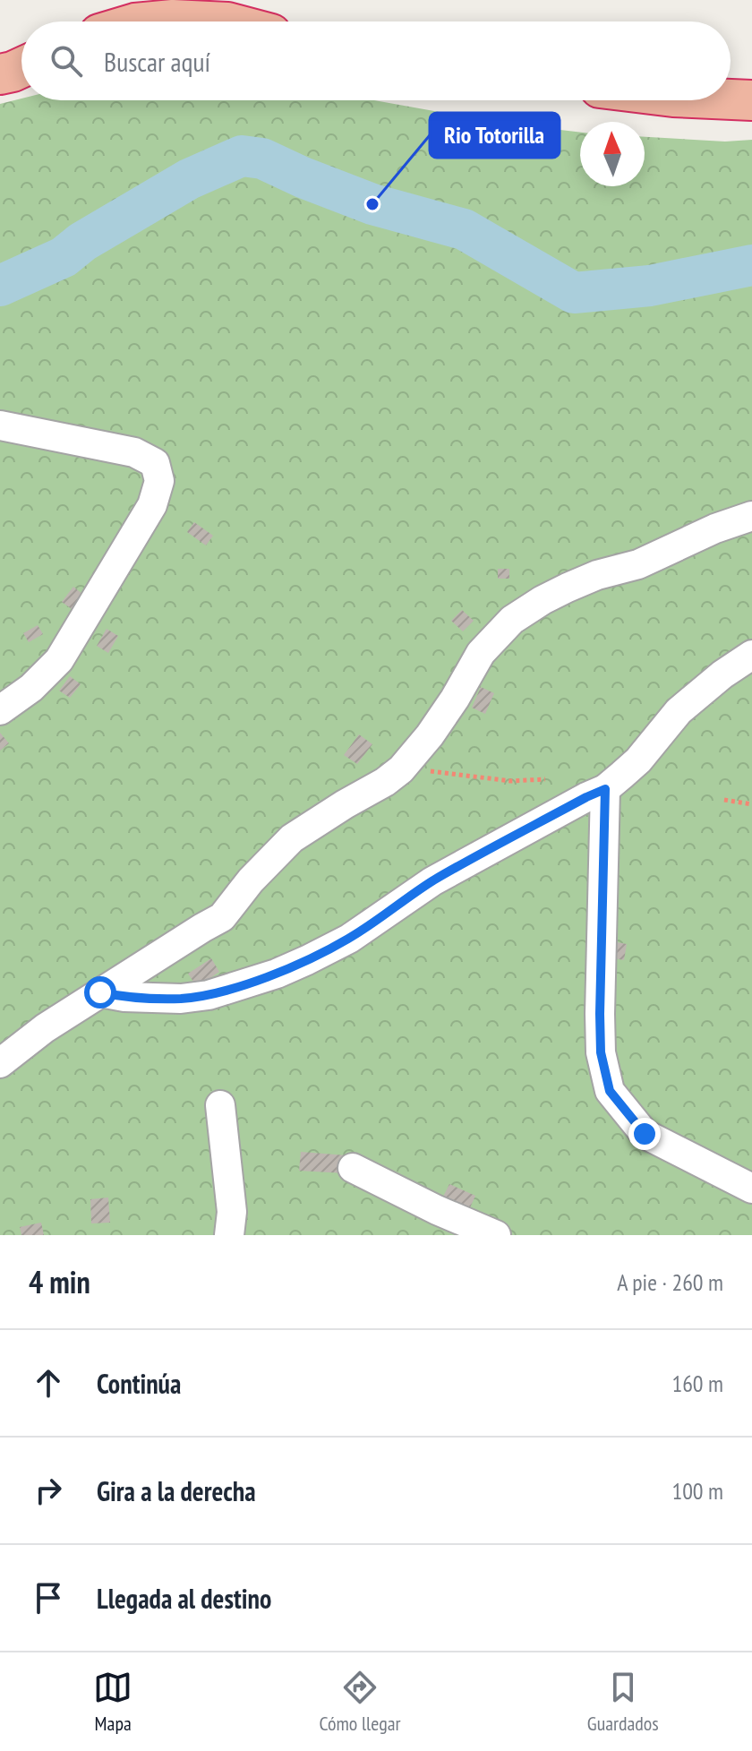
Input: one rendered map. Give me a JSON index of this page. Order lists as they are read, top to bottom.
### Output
{
  "places": ["Rio Totorilla"],
  "north": "top",
  "page": {
    "search": "Buscar aquí",
    "heading": ["4 min", "A pie · 260 m"],
    "list": [
      ["Continúa", "160 m"],
      ["Gira a la derecha", "100 m"],
      "Llegada al destino"
    ],
    "nav": ["Mapa", "Cómo llegar", "Guardados"]
  }
}
